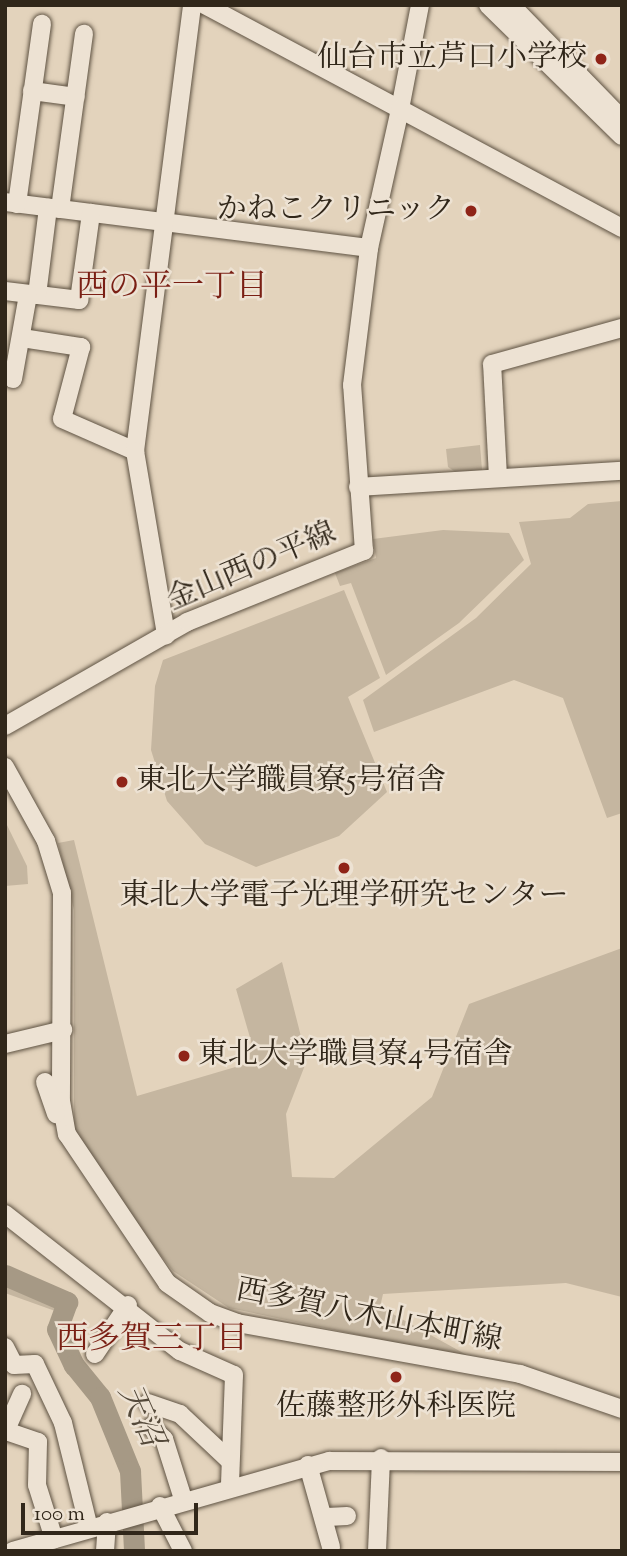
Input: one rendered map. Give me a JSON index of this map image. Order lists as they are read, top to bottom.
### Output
{
  "streets": {
    "street": ["金山西の平線", "西多賀八木山本町線"]
  },
  "districts": ["西の平一丁目", "西多賀三丁目"],
  "water": ["天沼"],
  "places": [
    "仙台市立芦口小学校",
    "かねこクリニック",
    "東北大学職員寮5号宿舎",
    "東北大学電子光理学研究センター",
    "東北大学職員寮4号宿舎",
    "佐藤整形外科医院"
  ],
  "scale_bar": "100 m"
}
